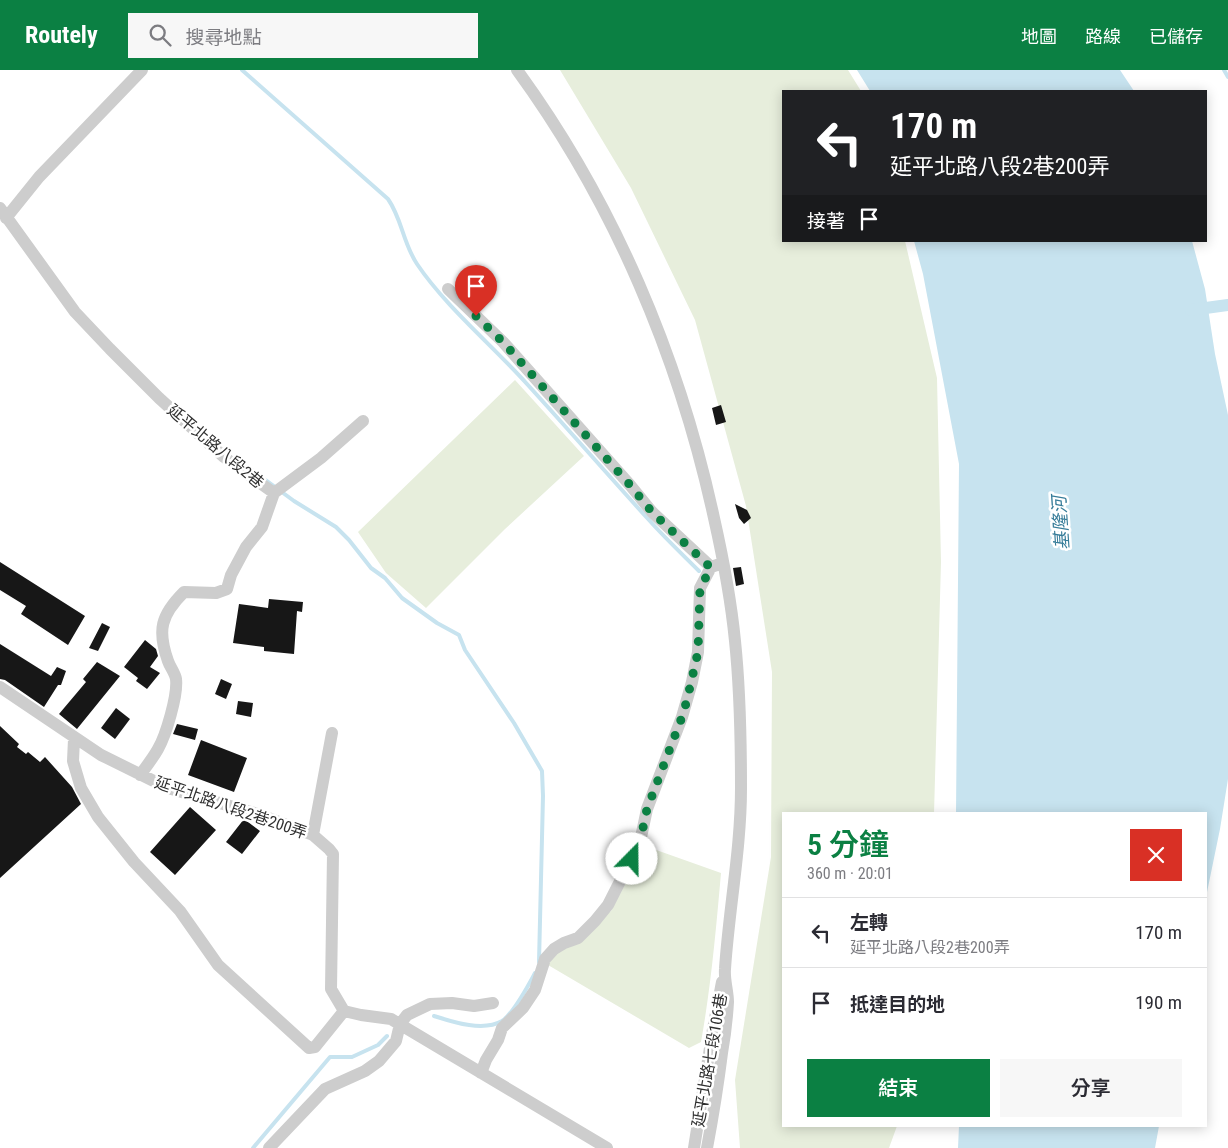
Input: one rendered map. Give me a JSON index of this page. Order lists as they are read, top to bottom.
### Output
{
  "streets": {
    "street": ["延平北路八段2巷", "延平北路八段2巷200弄", "延平北路七段106巷"]
  },
  "crossings": [
    ["延平北路八段2巷", "延平北路八段2巷200弄"]
  ],
  "water": ["基隆河"],
  "page": {
    "header": "Routely",
    "search": "搜尋地點",
    "nav": ["地圖", "路線", "已儲存"],
    "turn": ["170 m", "延平北路八段2巷200弄"],
    "then": "接著",
    "heading": ["5 分鐘", "360 m · 20:01"],
    "list": [
      {
        "name": "左轉",
        "note": "延平北路八段2巷200弄",
        "value": "170 m"
      },
      {
        "name": "抵達目的地",
        "value": "190 m"
      }
    ],
    "buttons": ["結束", "分享"]
  }
}
